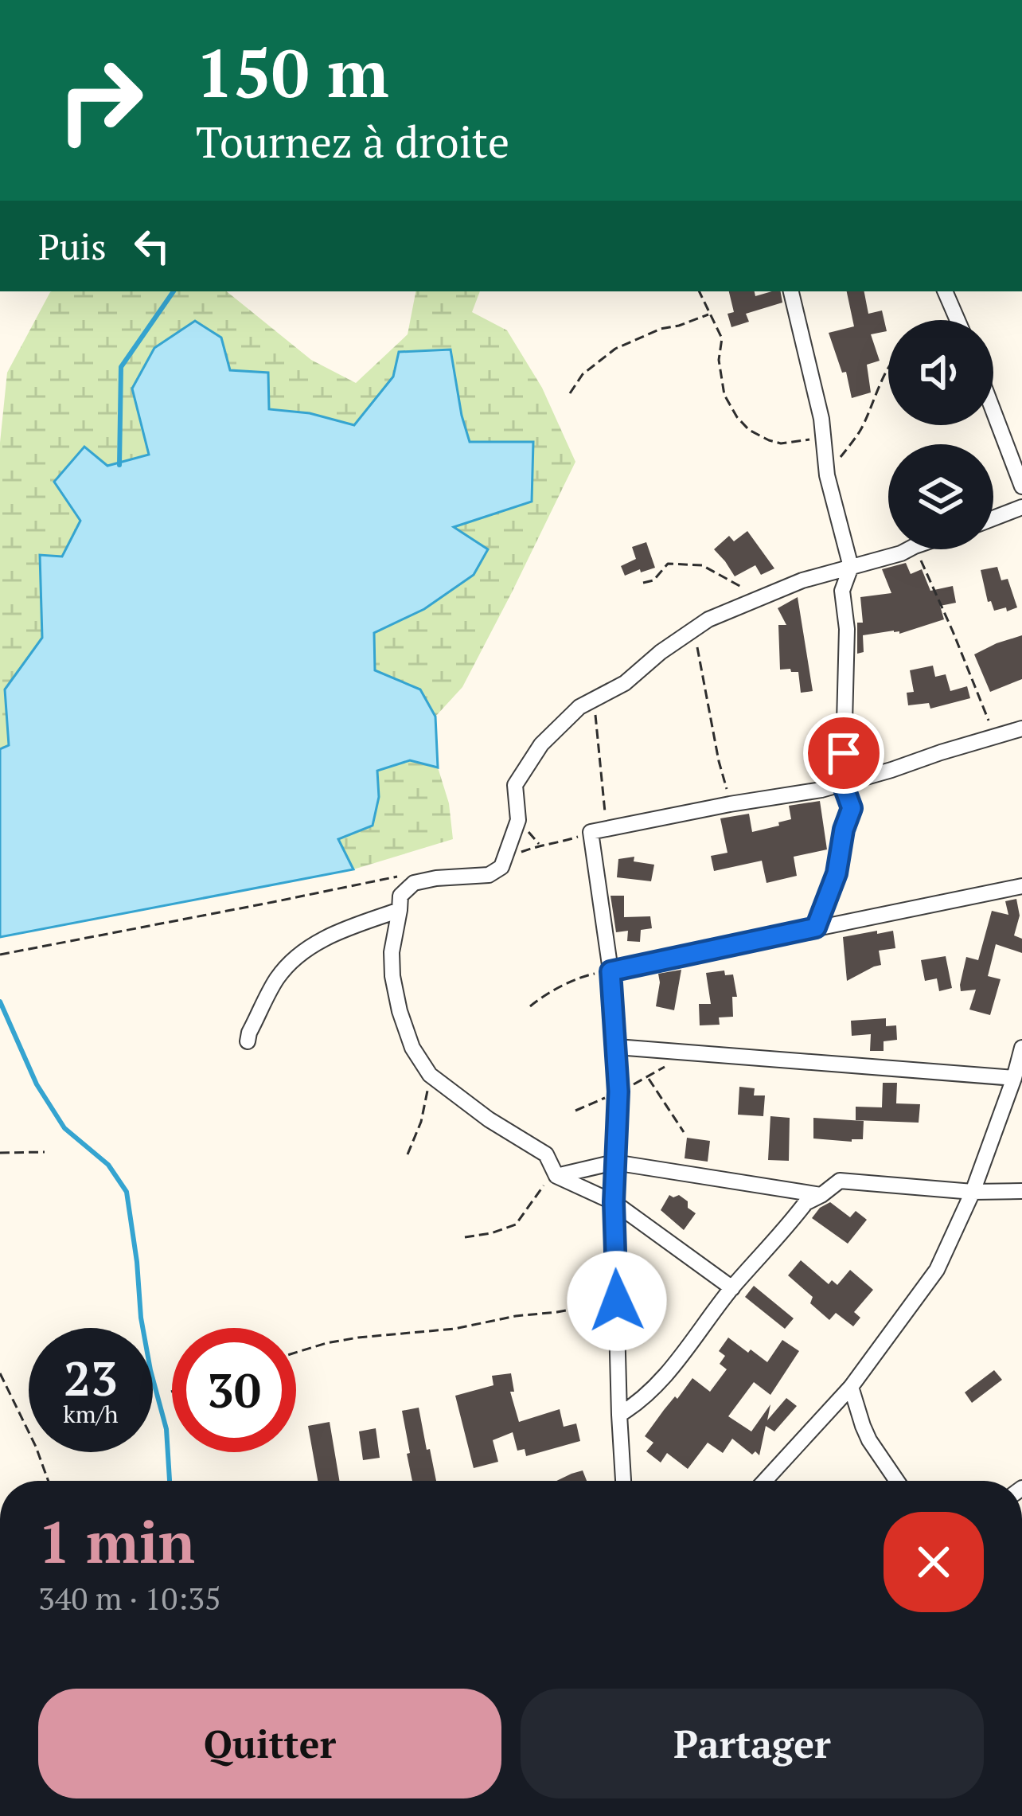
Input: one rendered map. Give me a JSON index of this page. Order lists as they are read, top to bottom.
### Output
{
  "page": {
    "turn": ["150 m", "Tournez à droite"],
    "then": "Puis",
    "speed": "23 km/h",
    "limit": "30",
    "heading": ["1 min", "340 m · 10:35"],
    "buttons": ["Quitter", "Partager"]
  }
}
